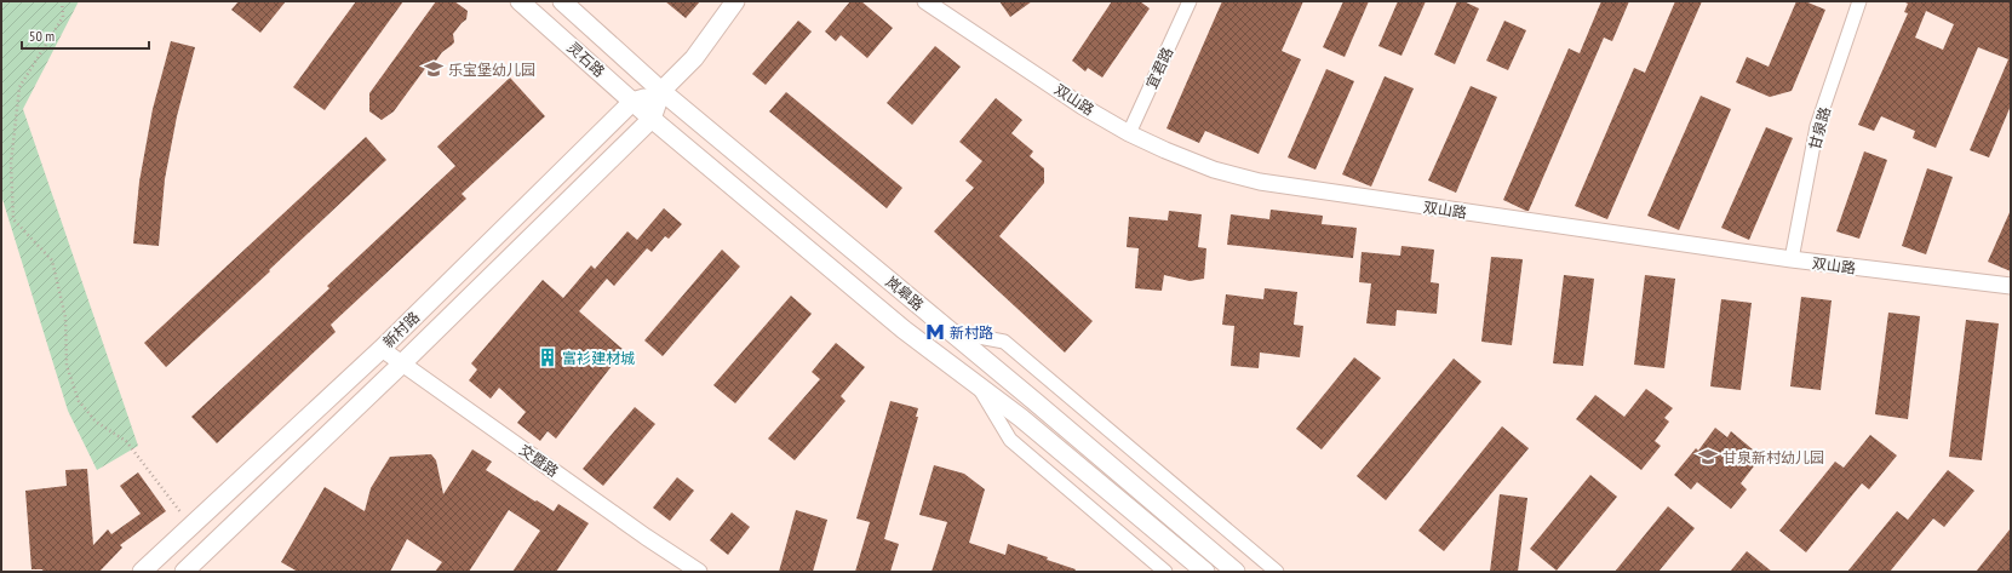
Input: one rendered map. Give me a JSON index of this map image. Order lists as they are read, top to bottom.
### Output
{
  "streets": {
    "main road": ["灵石路", "岚皋路", "新村路"],
    "street": [
      "宜君路",
      "双山路",
      "甘泉路",
      "交暨路"
    ]
  },
  "crossings": [
    ["灵石路", "岚皋路"],
    ["灵石路", "新村路"],
    ["宜君路", "双山路"],
    ["双山路", "甘泉路"],
    ["岚皋路", "新村路"],
    ["新村路", "交暨路"]
  ],
  "places": {
    "school or university": ["乐宝堡幼儿园", "甘泉新村幼儿园"],
    "metro station": ["新村路"],
    "building": ["富衫建材城"]
  },
  "scale_bar": "50 m"
}
